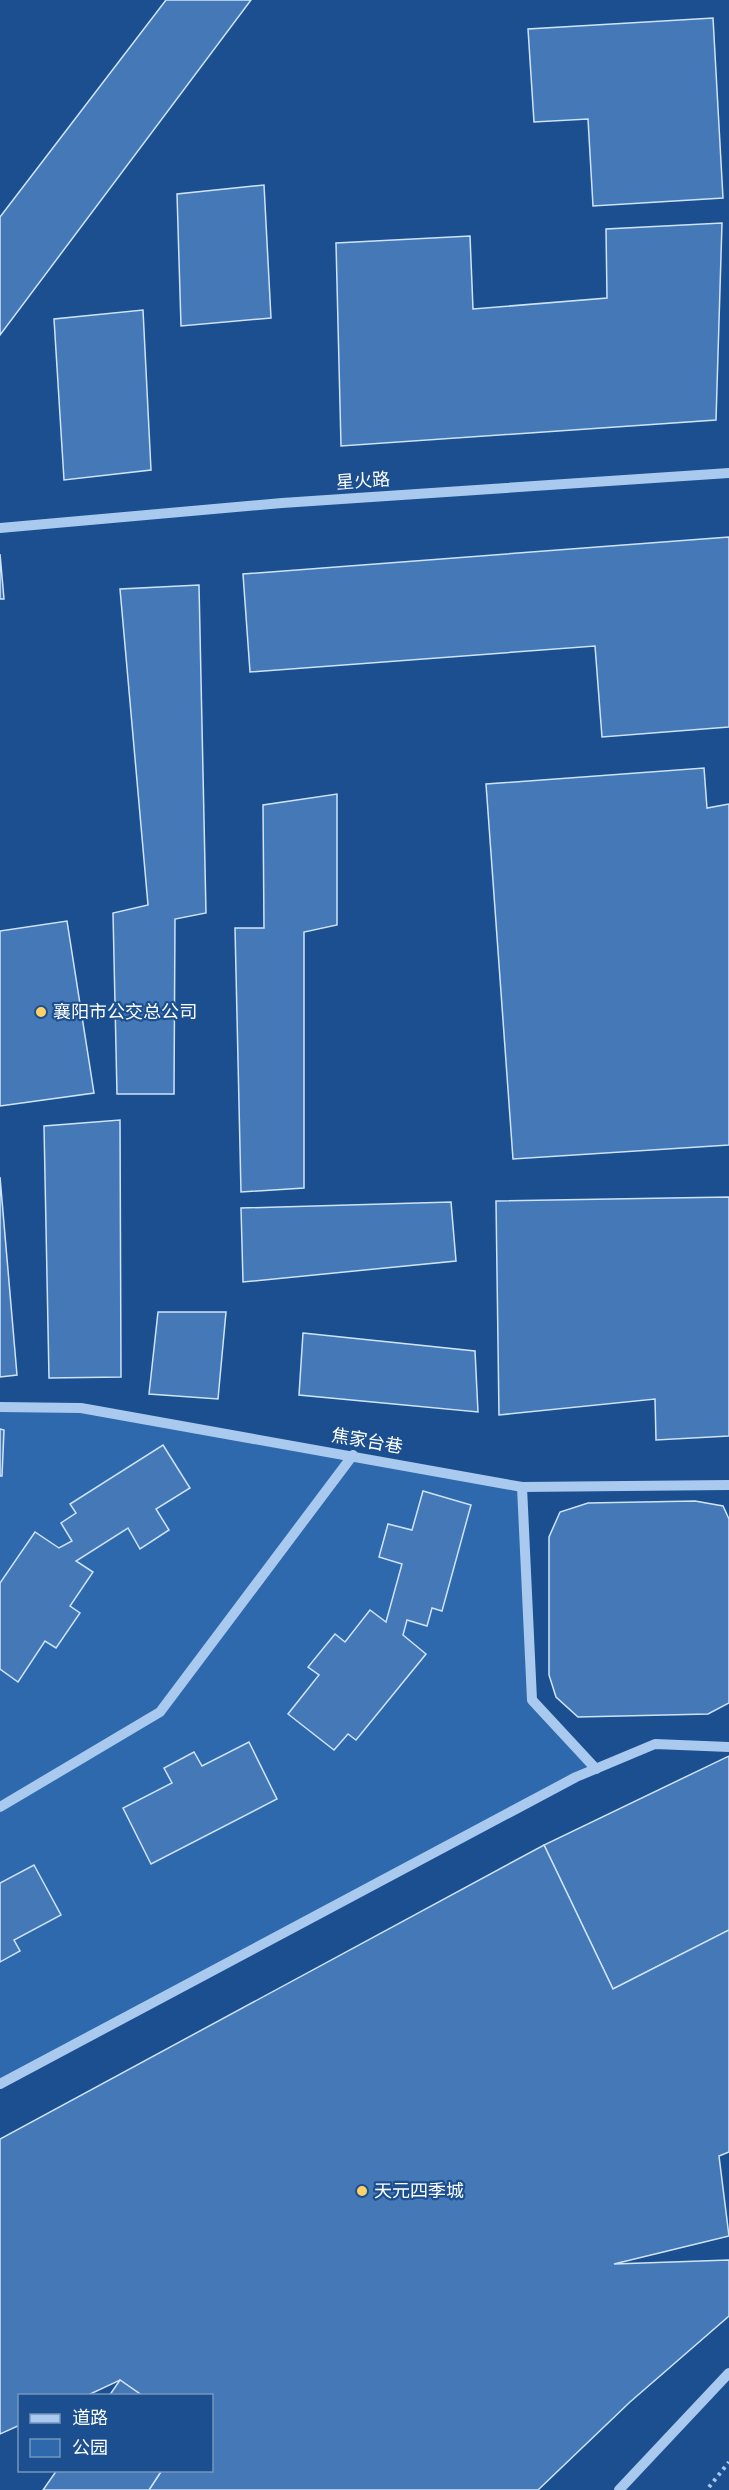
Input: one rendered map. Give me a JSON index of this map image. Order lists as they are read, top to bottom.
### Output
{
  "streets": {
    "street": ["星火路", "焦家台巷"]
  },
  "places": ["襄阳市公交总公司", "天元四季城"],
  "legend": ["道路", "公园"]
}
